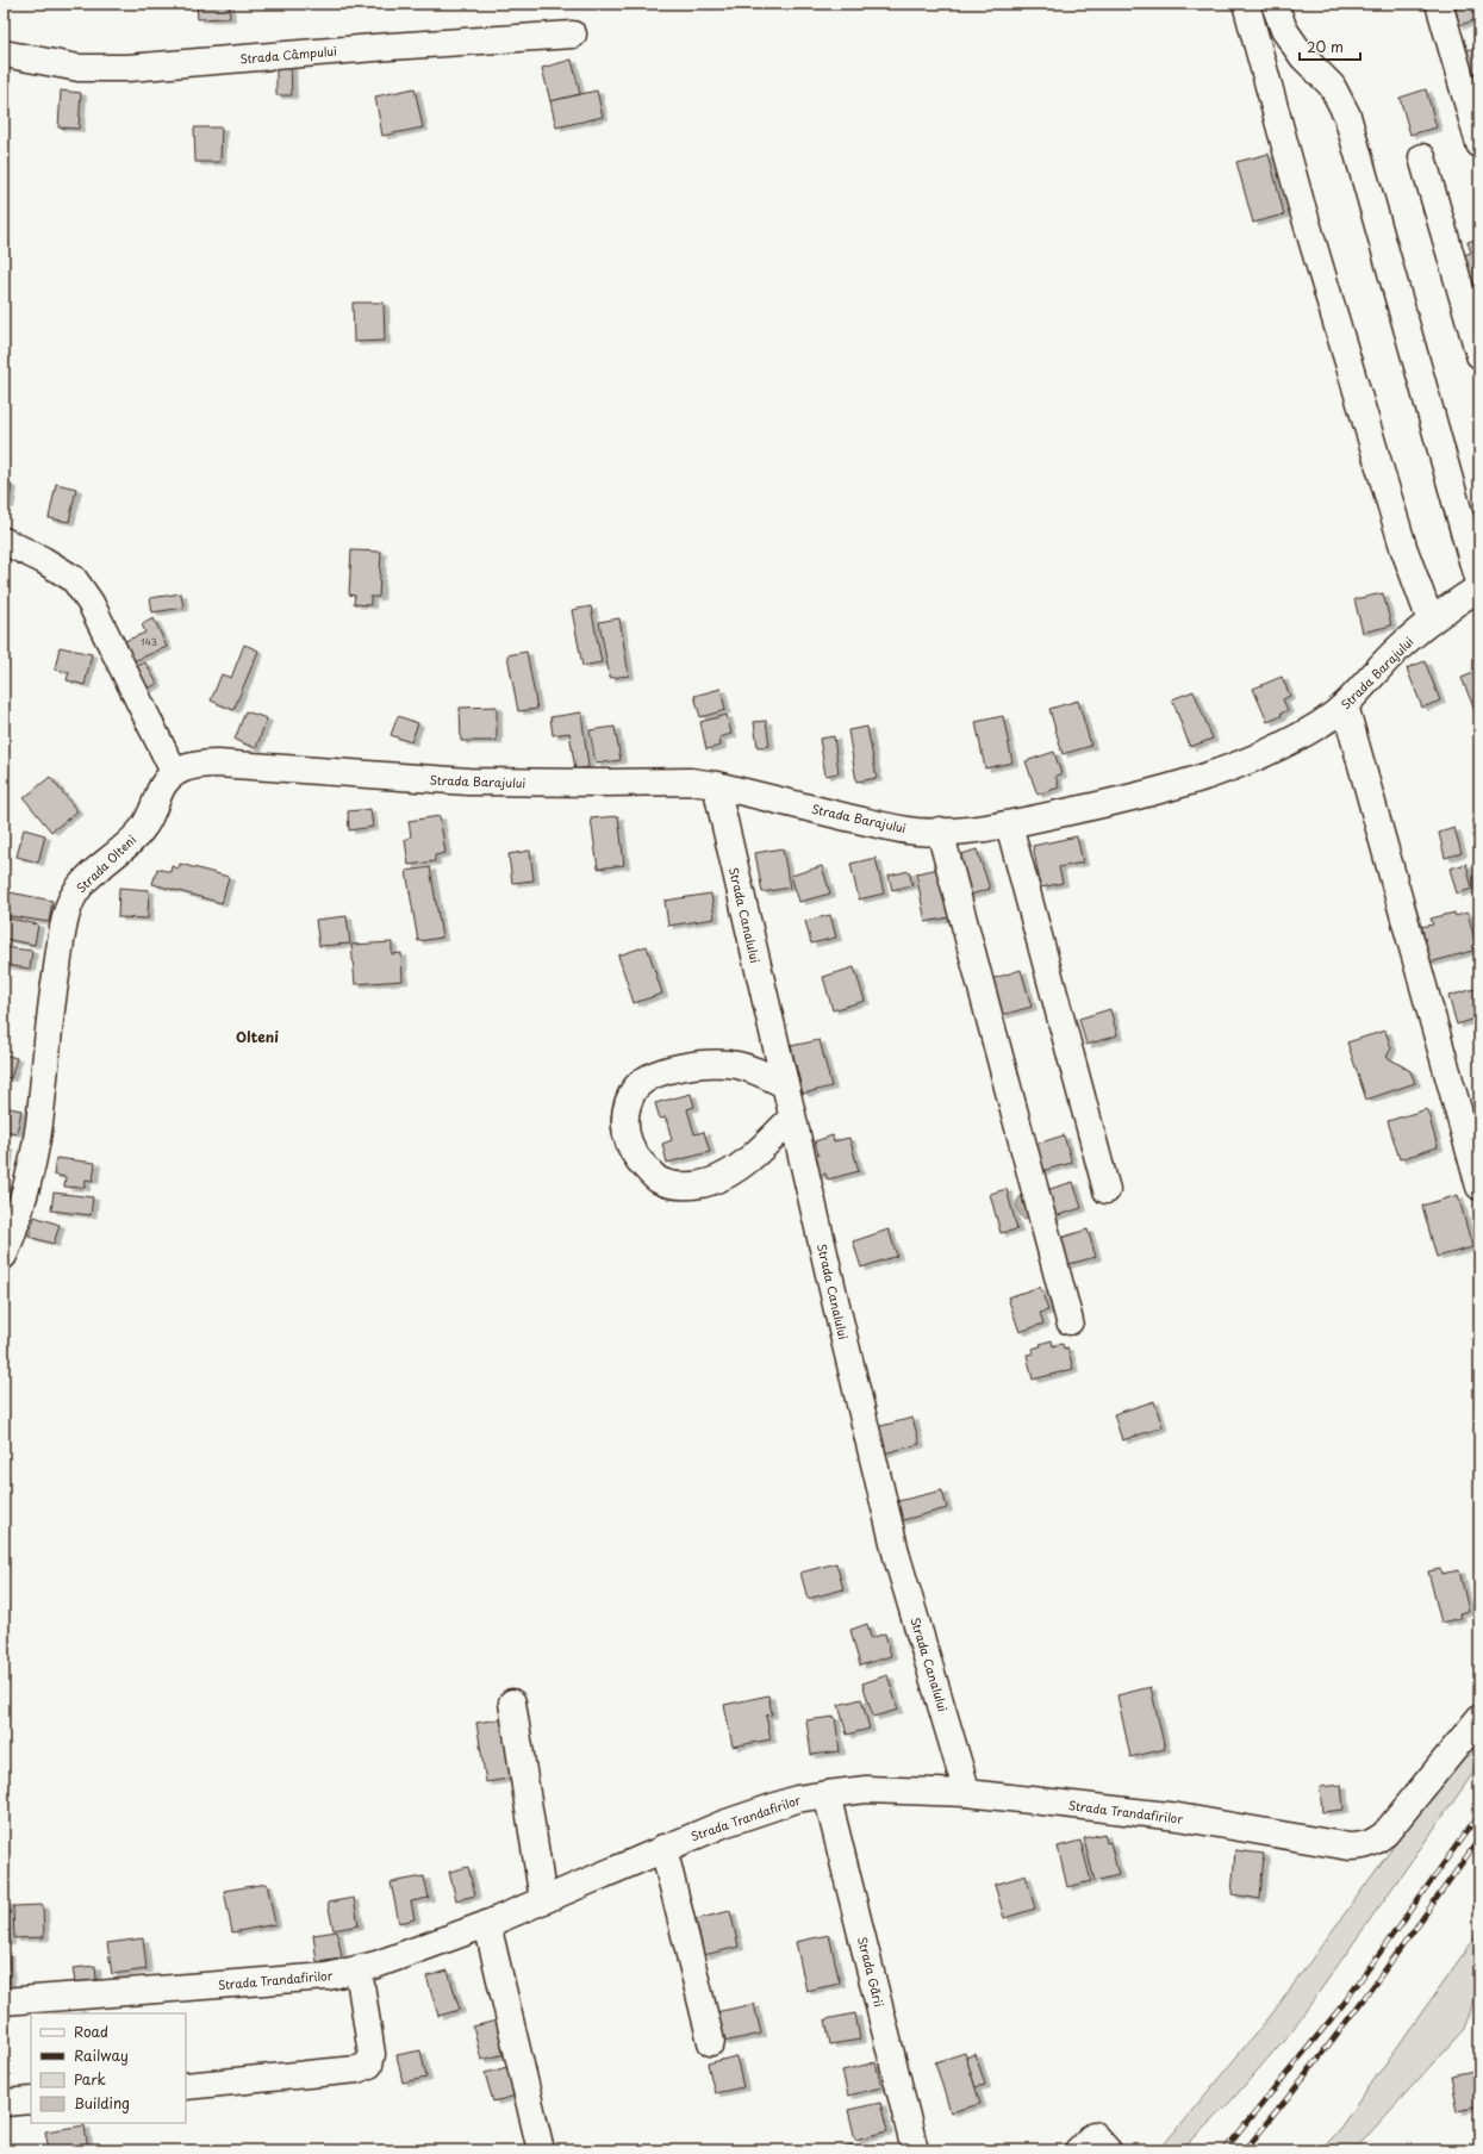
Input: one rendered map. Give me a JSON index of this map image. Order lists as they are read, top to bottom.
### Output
{
  "streets": {
    "street": [
      "Strada Câmpului",
      "Strada Barajului",
      "Strada Olteni",
      "Strada Canalului",
      "Strada Trandafirilor",
      "Strada Gării"
    ]
  },
  "crossings": [
    ["Strada Barajului", "Strada Olteni"],
    ["Strada Barajului", "Strada Canalului"],
    ["Strada Canalului", "Strada Trandafirilor"],
    ["Strada Trandafirilor", "Strada Gării"]
  ],
  "districts": ["Olteni"],
  "house_numbers": ["143"],
  "legend": [
    "Road",
    "Railway",
    "Park",
    "Building"
  ],
  "scale_bar": "20 m"
}
